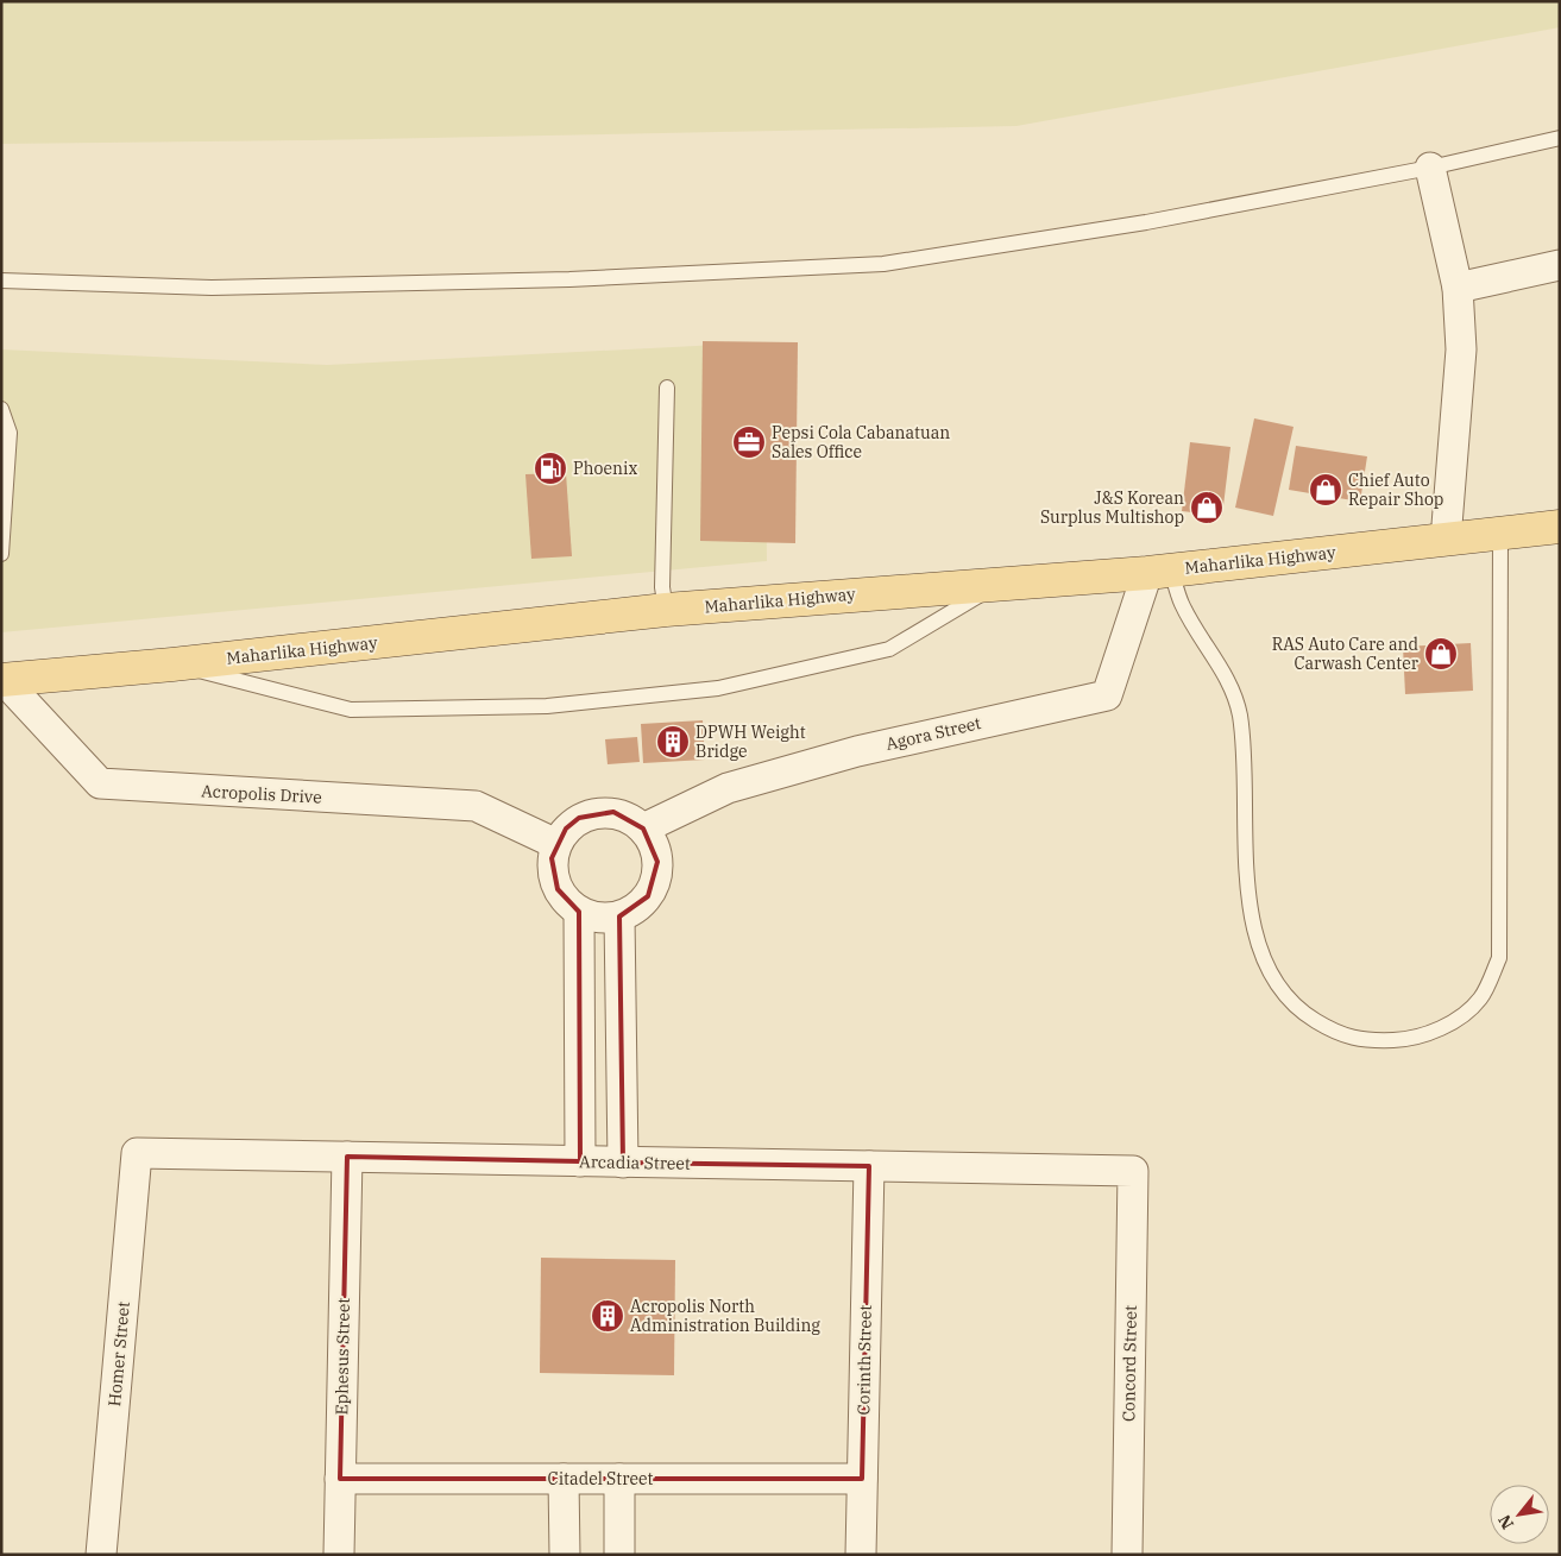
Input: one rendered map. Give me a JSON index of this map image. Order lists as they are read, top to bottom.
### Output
{
  "streets": {
    "main road": ["Maharlika Highway"],
    "street": [
      "Agora Street",
      "Acropolis Drive",
      "Arcadia Street",
      "Homer Street",
      "Ephesus Street",
      "Corinth Street",
      "Concord Street",
      "Citadel Street"
    ]
  },
  "crossings": [
    ["Maharlika Highway", "Agora Street"],
    ["Maharlika Highway", "Acropolis Drive"],
    ["Agora Street", "Acropolis Drive"],
    ["Arcadia Street", "Homer Street"],
    ["Arcadia Street", "Ephesus Street"],
    ["Arcadia Street", "Corinth Street"],
    ["Arcadia Street", "Concord Street"],
    ["Ephesus Street", "Citadel Street"],
    ["Corinth Street", "Citadel Street"]
  ],
  "places": {
    "office": ["Pepsi Cola Cabanatuan Sales Office"],
    "fuel station": ["Phoenix"],
    "shop": ["Chief Auto Repair Shop", "J&S Korean Surplus Multishop", "RAS Auto Care and Carwash Center"],
    "building": ["DPWH Weight Bridge", "Acropolis North Administration Building"]
  },
  "north": "bottom left"
}
